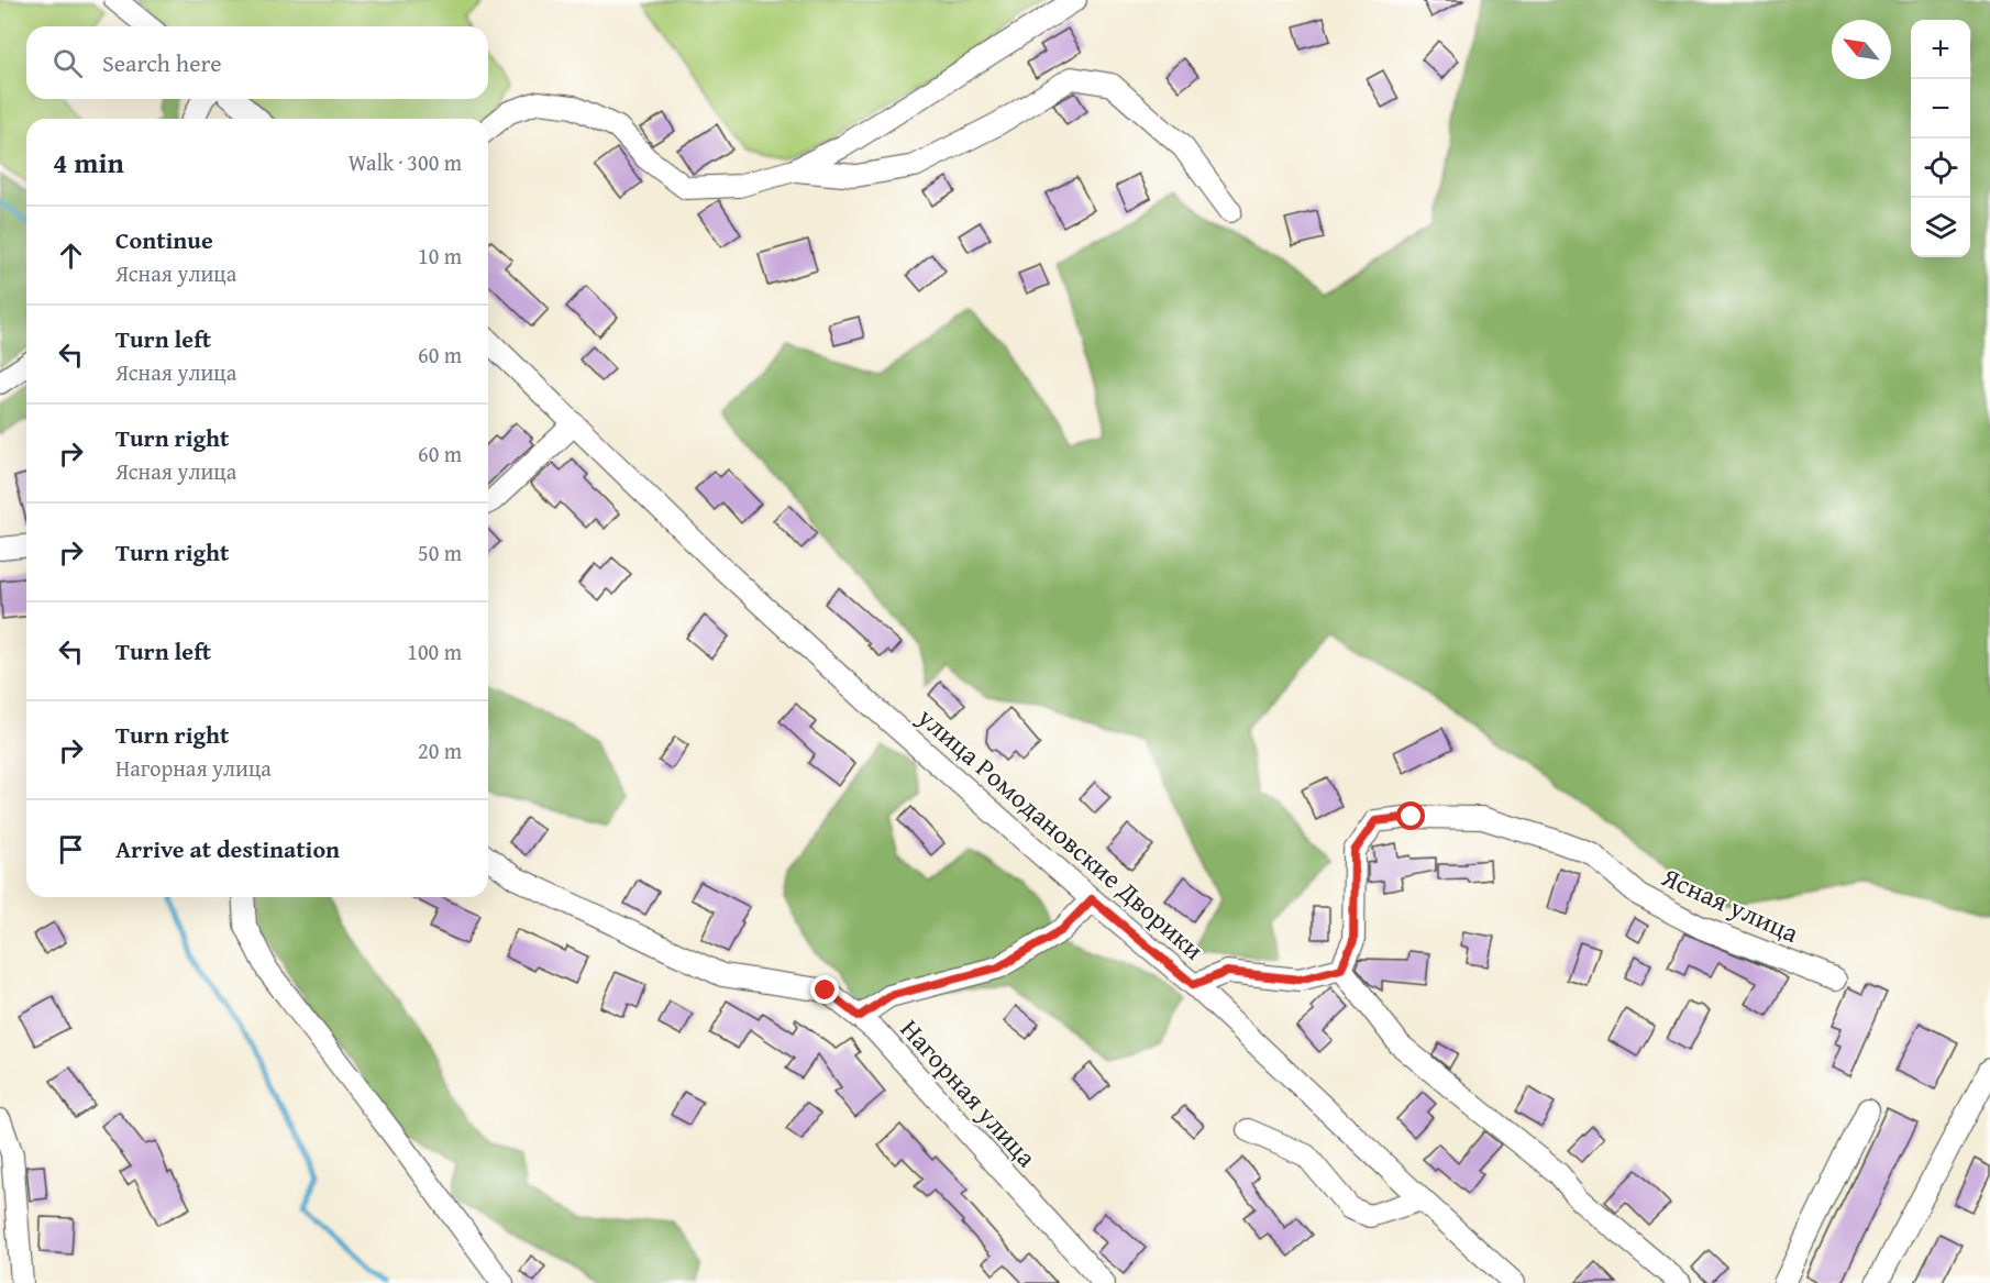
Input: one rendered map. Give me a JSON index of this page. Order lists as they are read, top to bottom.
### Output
{
  "streets": {
    "street": ["улица Ромодановские Дворики", "Ясная улица", "Нагорная улица"]
  },
  "north": "top left",
  "page": {
    "map_buttons": ["+", "−"],
    "search": "Search here",
    "heading": ["4 min", "Walk · 300 m"],
    "list": [
      ["Continue", "Ясная улица", "10 m"],
      ["Turn left", "Ясная улица", "60 m"],
      ["Turn right", "Ясная улица", "60 m"],
      ["Turn right", "50 m"],
      ["Turn left", "100 m"],
      ["Turn right", "Нагорная улица", "20 m"],
      "Arrive at destination"
    ]
  }
}
